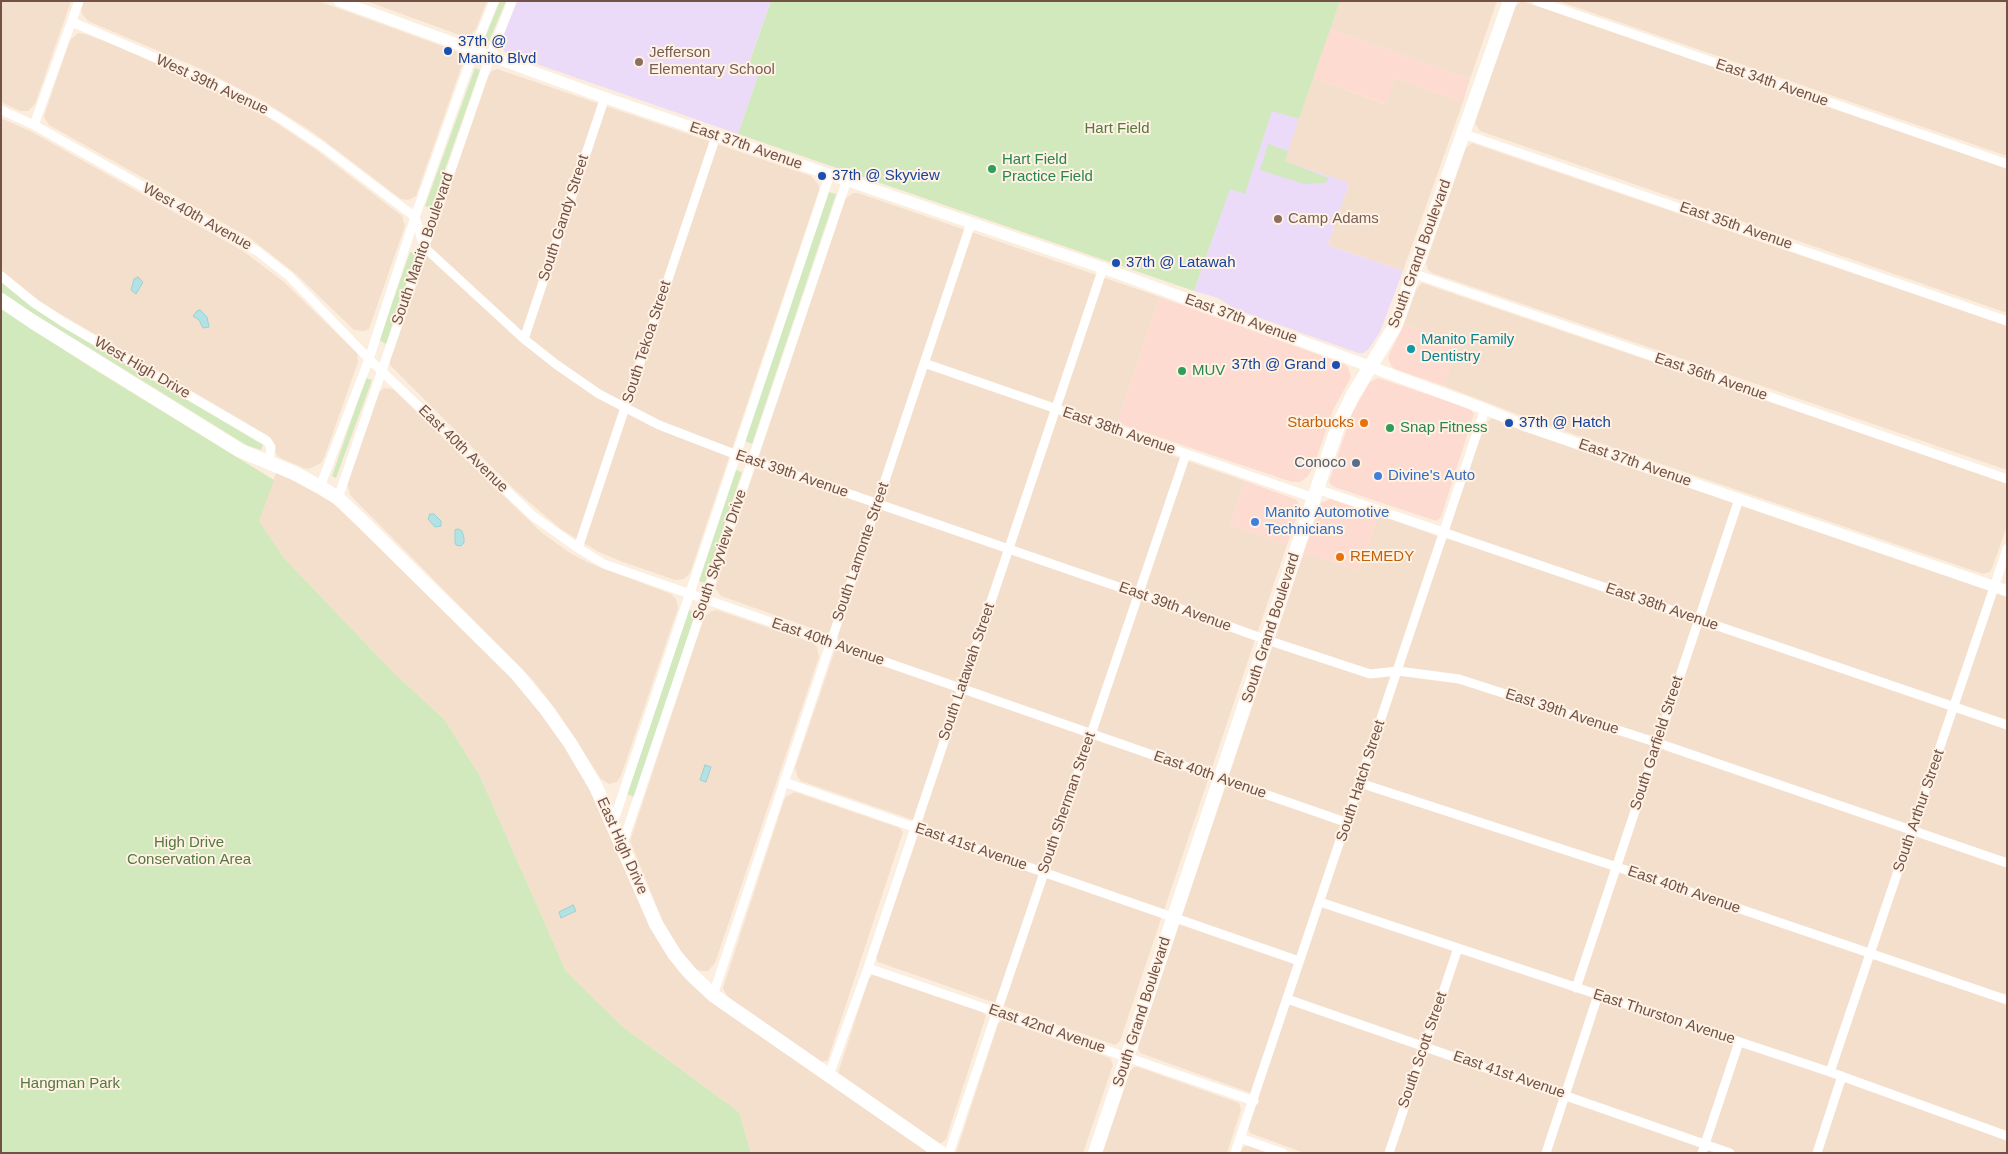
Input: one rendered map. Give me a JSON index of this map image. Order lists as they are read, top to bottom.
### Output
{
  "streets": {
    "main road": ["South Grand Boulevard", "West High Drive", "East High Drive"],
    "street": [
      "East 34th Avenue",
      "West 39th Avenue",
      "East 37th Avenue",
      "West 40th Avenue",
      "South Gandy Street",
      "East 35th Avenue",
      "South Manito Boulevard",
      "South Tekoa Street",
      "East 36th Avenue",
      "East 38th Avenue",
      "East 40th Avenue",
      "East 39th Avenue",
      "South Lamonte Street",
      "South Skyview Drive",
      "South Latawah Street",
      "South Garfield Street",
      "South Hatch Street",
      "South Sherman Street",
      "South Arthur Street",
      "East 41st Avenue",
      "East Thurston Avenue",
      "East 42nd Avenue",
      "South Scott Street"
    ]
  },
  "crossings": [
    ["West 39th Avenue", "South Manito Boulevard"],
    ["East 37th Avenue", "South Gandy Street"],
    ["East 37th Avenue", "South Manito Boulevard"],
    ["East 37th Avenue", "South Grand Boulevard"],
    ["East 37th Avenue", "South Tekoa Street"],
    ["East 37th Avenue", "South Lamonte Street"],
    ["East 37th Avenue", "South Skyview Drive"],
    ["East 37th Avenue", "South Latawah Street"],
    ["East 37th Avenue", "South Garfield Street"],
    ["East 37th Avenue", "South Hatch Street"],
    ["East 37th Avenue", "South Arthur Street"],
    ["West 40th Avenue", "South Manito Boulevard"],
    ["West 40th Avenue", "East 40th Avenue"],
    ["South Gandy Street", "East 39th Avenue"],
    ["East 35th Avenue", "South Grand Boulevard"],
    ["South Manito Boulevard", "West High Drive"],
    ["South Manito Boulevard", "East 40th Avenue"],
    ["South Manito Boulevard", "East 39th Avenue"],
    ["South Manito Boulevard", "East High Drive"],
    ["South Grand Boulevard", "East 36th Avenue"],
    ["South Grand Boulevard", "East 38th Avenue"],
    ["South Grand Boulevard", "East 40th Avenue"],
    ["South Grand Boulevard", "East 39th Avenue"],
    ["South Grand Boulevard", "East 41st Avenue"],
    ["South Grand Boulevard", "East 42nd Avenue"],
    ["South Tekoa Street", "East 40th Avenue"],
    ["South Tekoa Street", "East 39th Avenue"],
    ["West High Drive", "East High Drive"],
    ["East 38th Avenue", "South Lamonte Street"],
    ["East 38th Avenue", "South Latawah Street"],
    ["East 38th Avenue", "South Garfield Street"],
    ["East 38th Avenue", "South Hatch Street"],
    ["East 38th Avenue", "South Sherman Street"],
    ["East 38th Avenue", "South Arthur Street"],
    ["East 40th Avenue", "South Lamonte Street"],
    ["East 40th Avenue", "South Skyview Drive"],
    ["East 40th Avenue", "South Latawah Street"],
    ["East 40th Avenue", "South Garfield Street"],
    ["East 40th Avenue", "South Hatch Street"],
    ["East 40th Avenue", "South Sherman Street"],
    ["East 40th Avenue", "South Arthur Street"],
    ["East 39th Avenue", "South Lamonte Street"],
    ["East 39th Avenue", "South Skyview Drive"],
    ["East 39th Avenue", "South Latawah Street"],
    ["East 39th Avenue", "South Garfield Street"],
    ["East 39th Avenue", "South Hatch Street"],
    ["East 39th Avenue", "South Sherman Street"],
    ["East 39th Avenue", "South Arthur Street"],
    ["South Lamonte Street", "East High Drive"],
    ["South Lamonte Street", "East 41st Avenue"],
    ["South Skyview Drive", "East High Drive"],
    ["South Latawah Street", "East High Drive"],
    ["South Latawah Street", "East 41st Avenue"],
    ["South Latawah Street", "East 42nd Avenue"],
    ["South Garfield Street", "East Thurston Avenue"],
    ["South Hatch Street", "East 41st Avenue"],
    ["South Hatch Street", "East Thurston Avenue"],
    ["South Hatch Street", "East 42nd Avenue"],
    ["South Sherman Street", "East 41st Avenue"],
    ["South Sherman Street", "East 42nd Avenue"],
    ["South Arthur Street", "East Thurston Avenue"],
    ["East 41st Avenue", "South Scott Street"],
    ["East Thurston Avenue", "South Scott Street"]
  ],
  "parks": ["Hart Field", "High Drive Conservation Area", "Hangman Park"],
  "places": [
    "37th @ Manito Blvd",
    "Jefferson Elementary School",
    "Hart Field Practice Field",
    "37th @ Skyview",
    "Camp Adams",
    "37th @ Latawah",
    "Manito Family Dentistry",
    "37th @ Grand",
    "MUV",
    "Starbucks",
    "37th @ Hatch",
    "Snap Fitness",
    "Conoco",
    "Divine's Auto",
    "Manito Automotive Technicians",
    "REMEDY"
  ]
}
